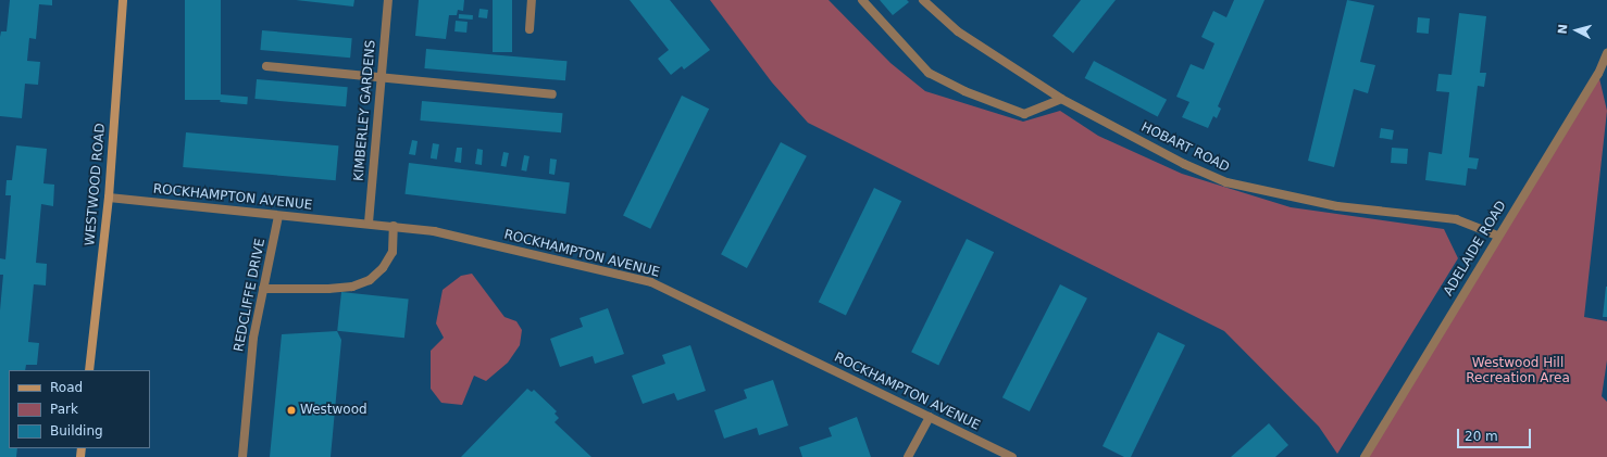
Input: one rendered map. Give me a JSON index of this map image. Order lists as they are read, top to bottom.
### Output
{
  "streets": {
    "street": [
      "KIMBERLEY GARDENS",
      "HOBART ROAD",
      "WESTWOOD ROAD",
      "ROCKHAMPTON AVENUE",
      "ADELAIDE ROAD",
      "REDCLIFFE DRIVE"
    ]
  },
  "crossings": [
    ["KIMBERLEY GARDENS", "ROCKHAMPTON AVENUE"],
    ["HOBART ROAD", "ADELAIDE ROAD"],
    ["WESTWOOD ROAD", "ROCKHAMPTON AVENUE"],
    ["ROCKHAMPTON AVENUE", "REDCLIFFE DRIVE"]
  ],
  "parks": ["Westwood Hill Recreation Area"],
  "places": ["Westwood"],
  "legend": ["Road", "Park", "Building"],
  "scale_bar": "20 m",
  "north": "left"
}
